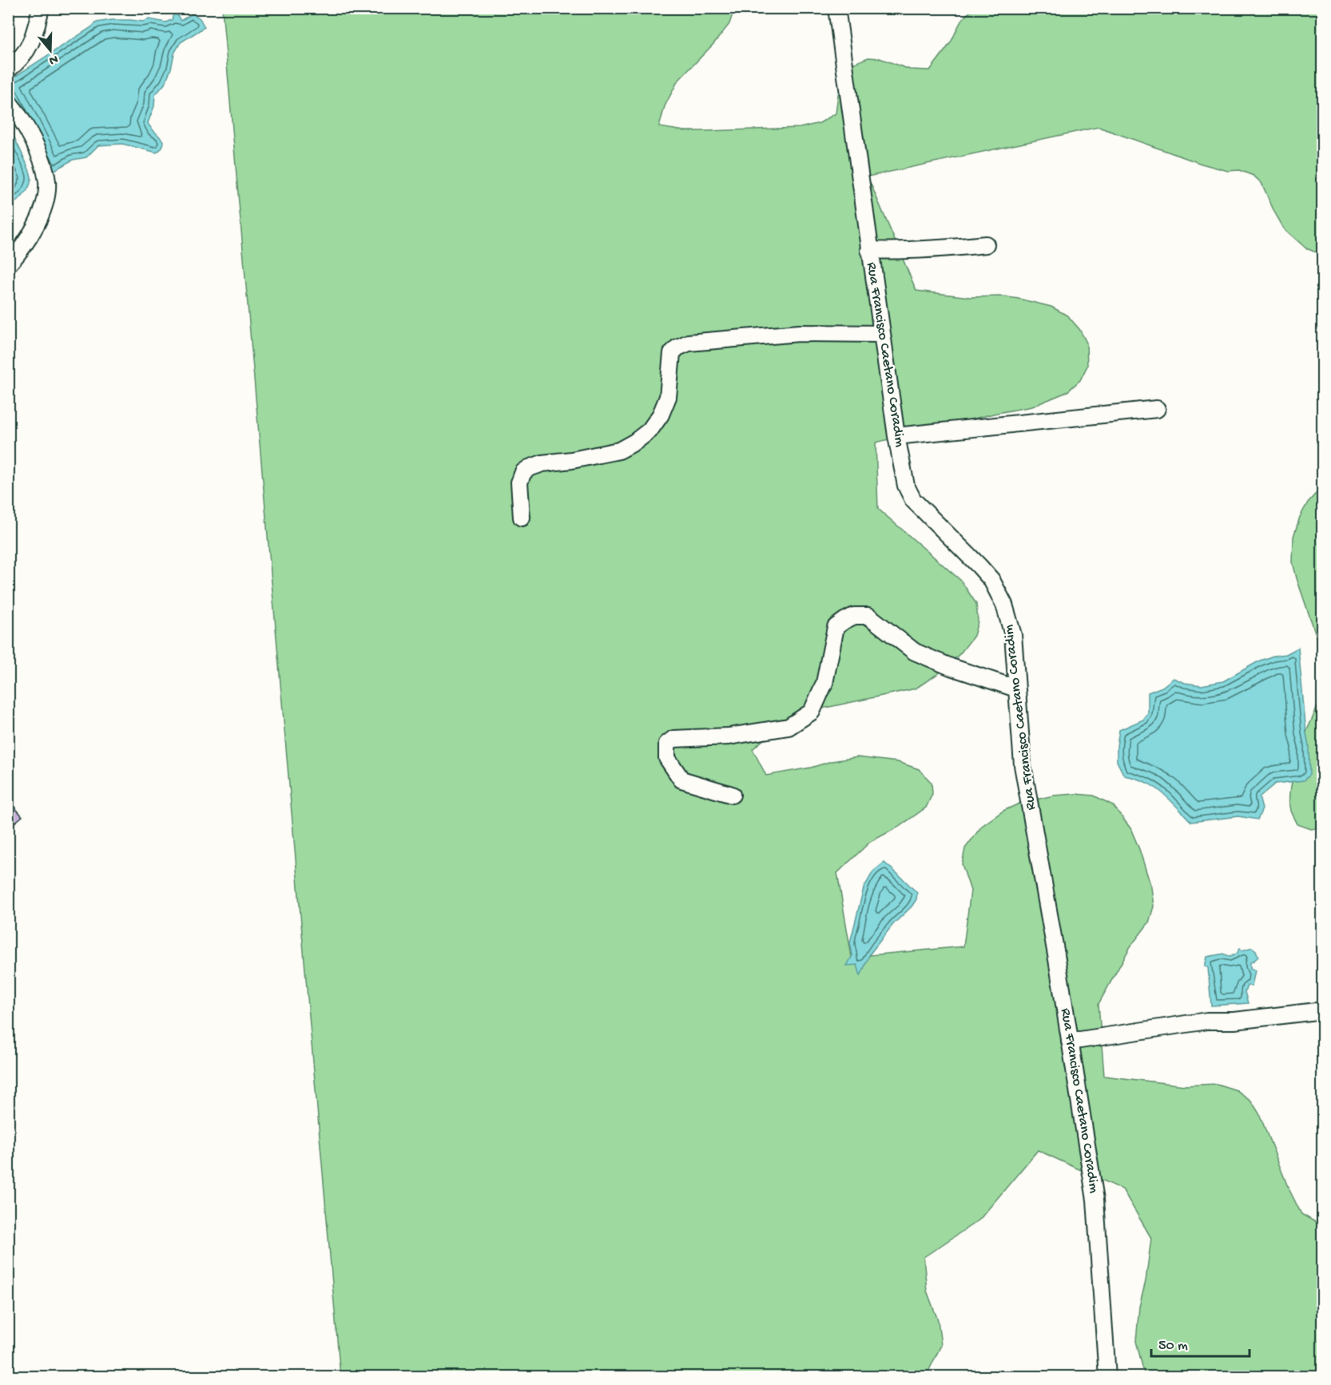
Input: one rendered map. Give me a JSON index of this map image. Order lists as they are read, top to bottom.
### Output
{
  "streets": {
    "street": ["Rua Francisco Caetano Coradim"]
  },
  "scale_bar": "50 m",
  "north": "bottom"
}
